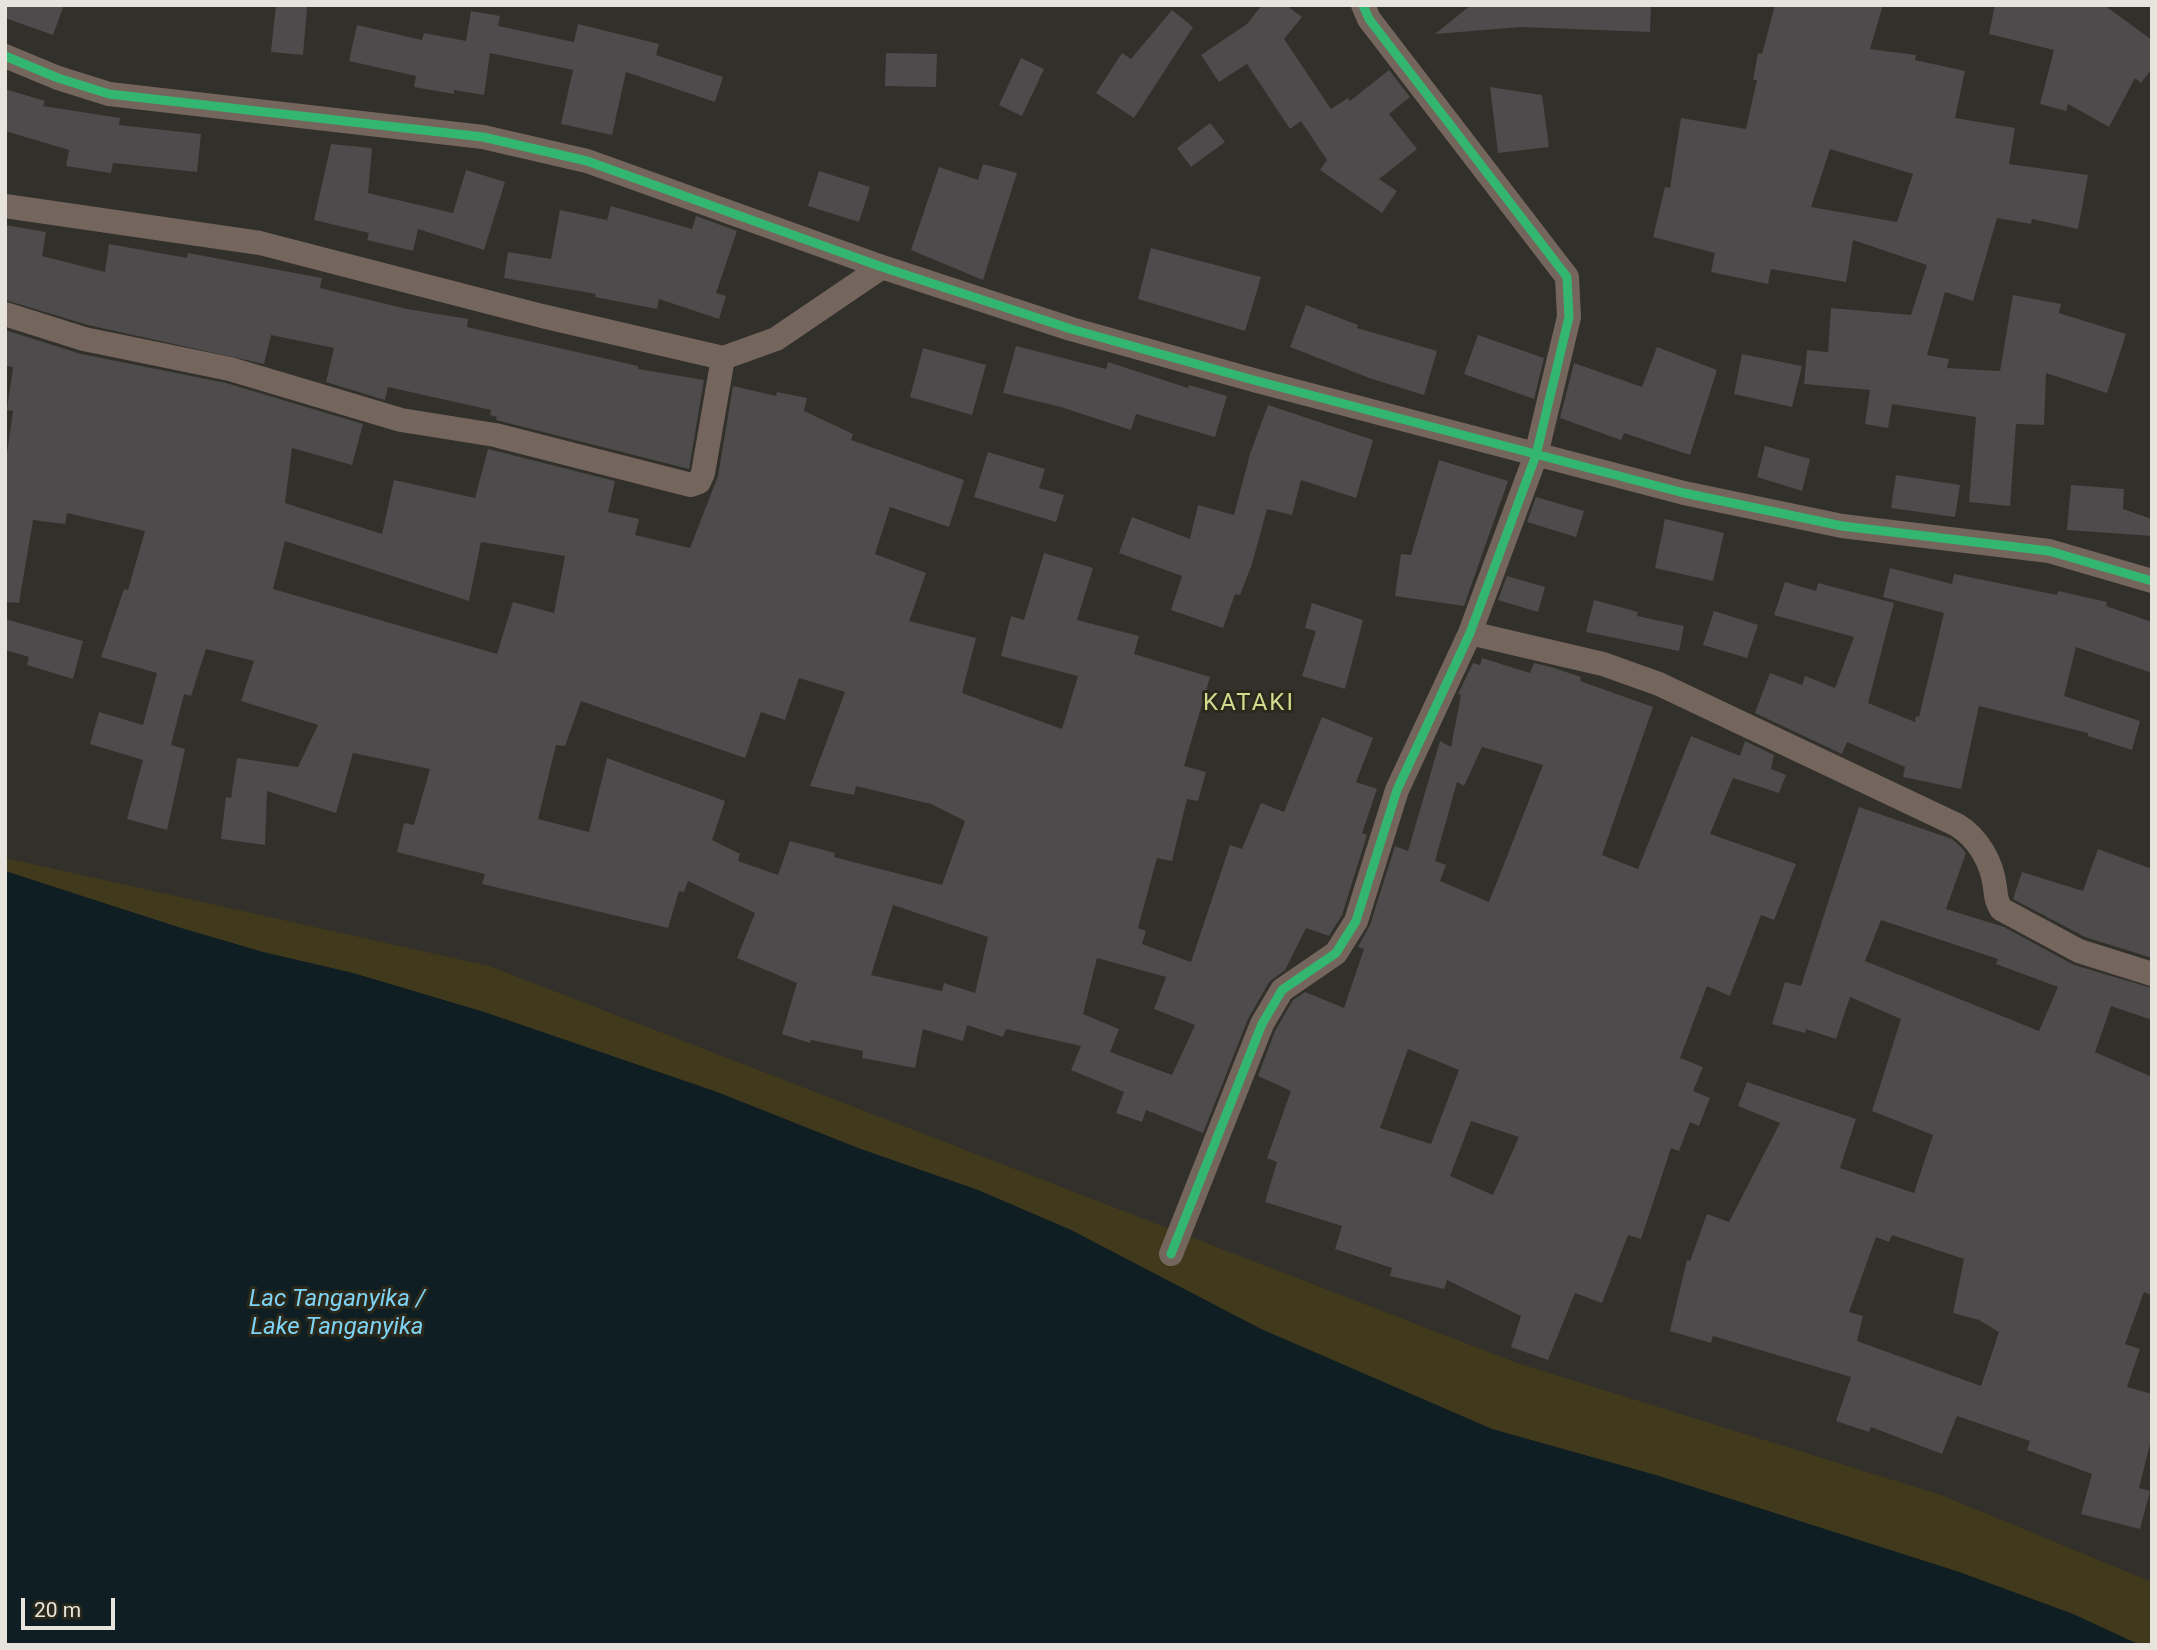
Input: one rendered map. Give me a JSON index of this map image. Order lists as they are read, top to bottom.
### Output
{
  "districts": ["KATAKI"],
  "water": ["Lac Tanganyika / Lake Tanganyika"],
  "scale_bar": "20 m"
}
